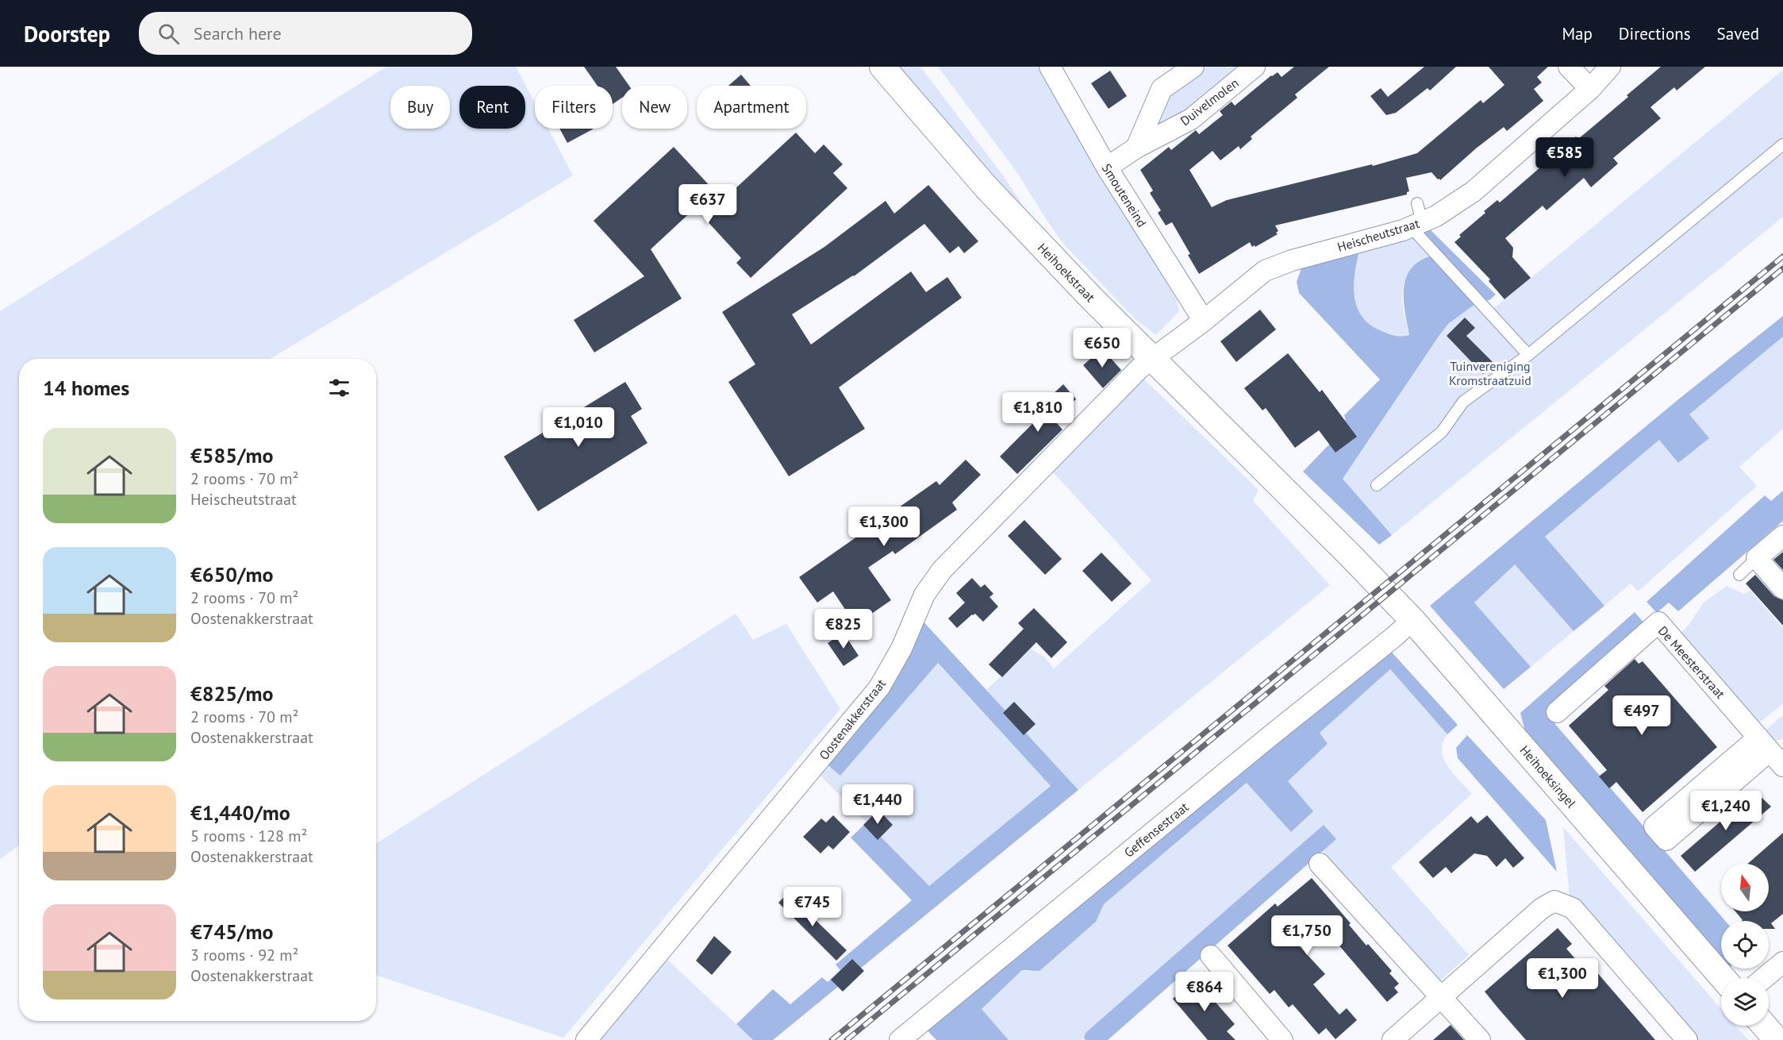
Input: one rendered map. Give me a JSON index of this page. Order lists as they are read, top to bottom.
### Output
{
  "streets": {
    "street": [
      "Duivelmolen",
      "Smouteneind",
      "Heischeutstraat",
      "Heihoekstraat",
      "De Meesterstraat",
      "Oostenakkerstraat",
      "Heihoeksingel",
      "Geffensestraat"
    ]
  },
  "crossings": [
    ["Duivelmolen", "Smouteneind"],
    ["Smouteneind", "Heischeutstraat"],
    ["Heischeutstraat", "Heihoekstraat"],
    ["Heischeutstraat", "Oostenakkerstraat"],
    ["Heihoekstraat", "Oostenakkerstraat"],
    ["Heihoekstraat", "Heihoeksingel"],
    ["Heihoeksingel", "Geffensestraat"]
  ],
  "parks": ["Tuinvereniging Kromstraatzuid"],
  "north": "top",
  "page": {
    "header": "Doorstep",
    "search": "Search here",
    "nav": ["Map", "Directions", "Saved"],
    "chip": [
      "Buy",
      "Rent",
      "Filters",
      "New",
      "Apartment"
    ],
    "price": [
      "€585",
      "€637",
      "€650",
      "€1,810",
      "€1,010",
      "€1,300",
      "€825",
      "€497",
      "€1,440",
      "€1,240",
      "€745",
      "€1,750",
      "€1,300",
      "€864"
    ],
    "heading": "14 homes",
    "list": [
      {
        "name": "€585/mo",
        "note": "2 rooms · 70 m² · Heischeutstraat"
      },
      {
        "name": "€650/mo",
        "note": "2 rooms · 70 m² · Oostenakkerstraat"
      },
      {
        "name": "€825/mo",
        "note": "2 rooms · 70 m² · Oostenakkerstraat"
      },
      {
        "name": "€1,440/mo",
        "note": "5 rooms · 128 m² · Oostenakkerstraat"
      },
      {
        "name": "€745/mo",
        "note": "3 rooms · 92 m² · Oostenakkerstraat"
      }
    ]
  }
}
